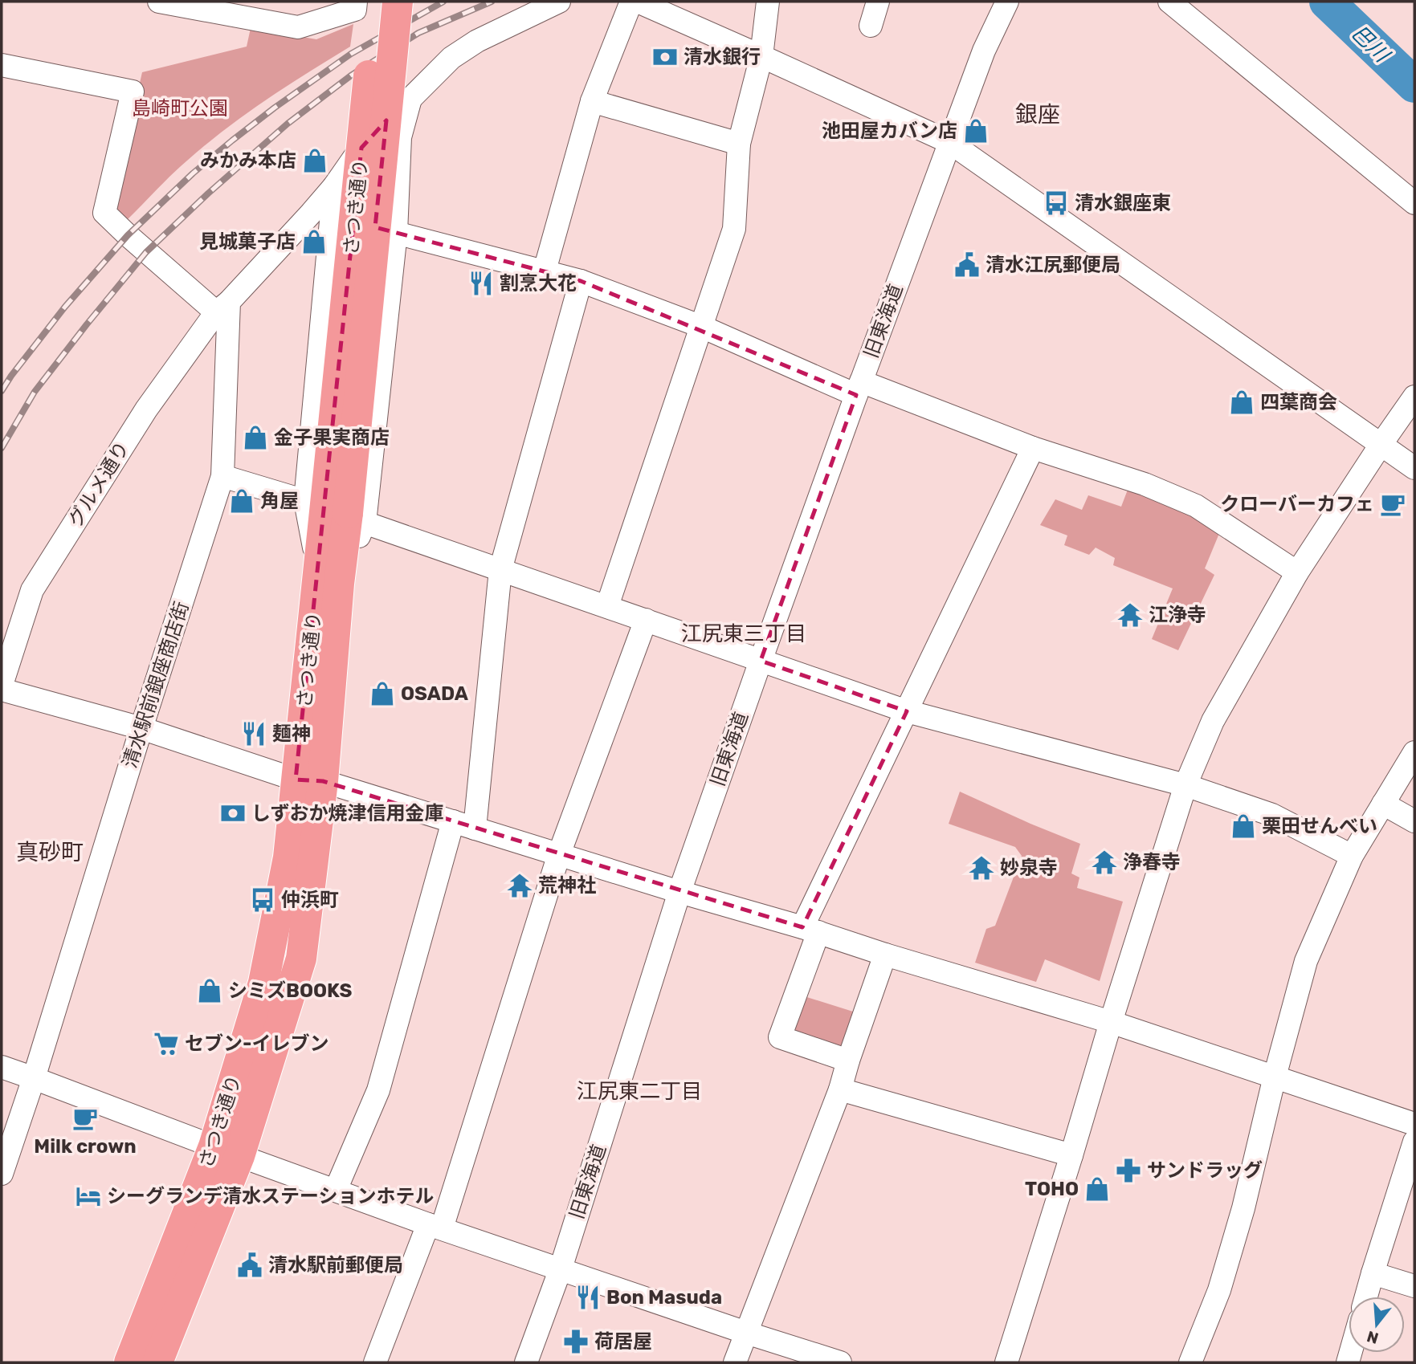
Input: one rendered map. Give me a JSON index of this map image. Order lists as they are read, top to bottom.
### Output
{
  "streets": {
    "highway": ["さつき通り"],
    "street": ["旧東海道", "グルメ通り", "清水駅前銀座商店街"]
  },
  "crossings": [
    ["グルメ通り", "清水駅前銀座商店街"]
  ],
  "districts": [
    "銀座",
    "江尻東三丁目",
    "真砂町",
    "江尻東二丁目"
  ],
  "water": ["巴川"],
  "parks": ["島崎町公園"],
  "places": {
    "bank": ["清水銀行", "しずおか焼津信用金庫"],
    "shop": [
      "池田屋カバン店",
      "みかみ本店",
      "見城菓子店",
      "四葉商会",
      "金子果実商店",
      "角屋",
      "OSADA",
      "栗田せんべい",
      "シミズBOOKS",
      "TOHO"
    ],
    "bus stop": ["清水銀座東", "仲浜町"],
    "public building": ["清水江尻郵便局", "清水駅前郵便局"],
    "restaurant": ["割烹大花", "麺神", "Bon Masuda"],
    "cafe": ["クローバーカフェ", "Milk crown"],
    "temple": [
      "江浄寺",
      "浄春寺",
      "妙泉寺",
      "荒神社"
    ],
    "supermarket": ["セブン-イレブン"],
    "pharmacy": ["サンドラッグ", "荷居屋"],
    "hotel": ["シーグランデ清水ステーションホテル"]
  },
  "north": "bottom"
}
